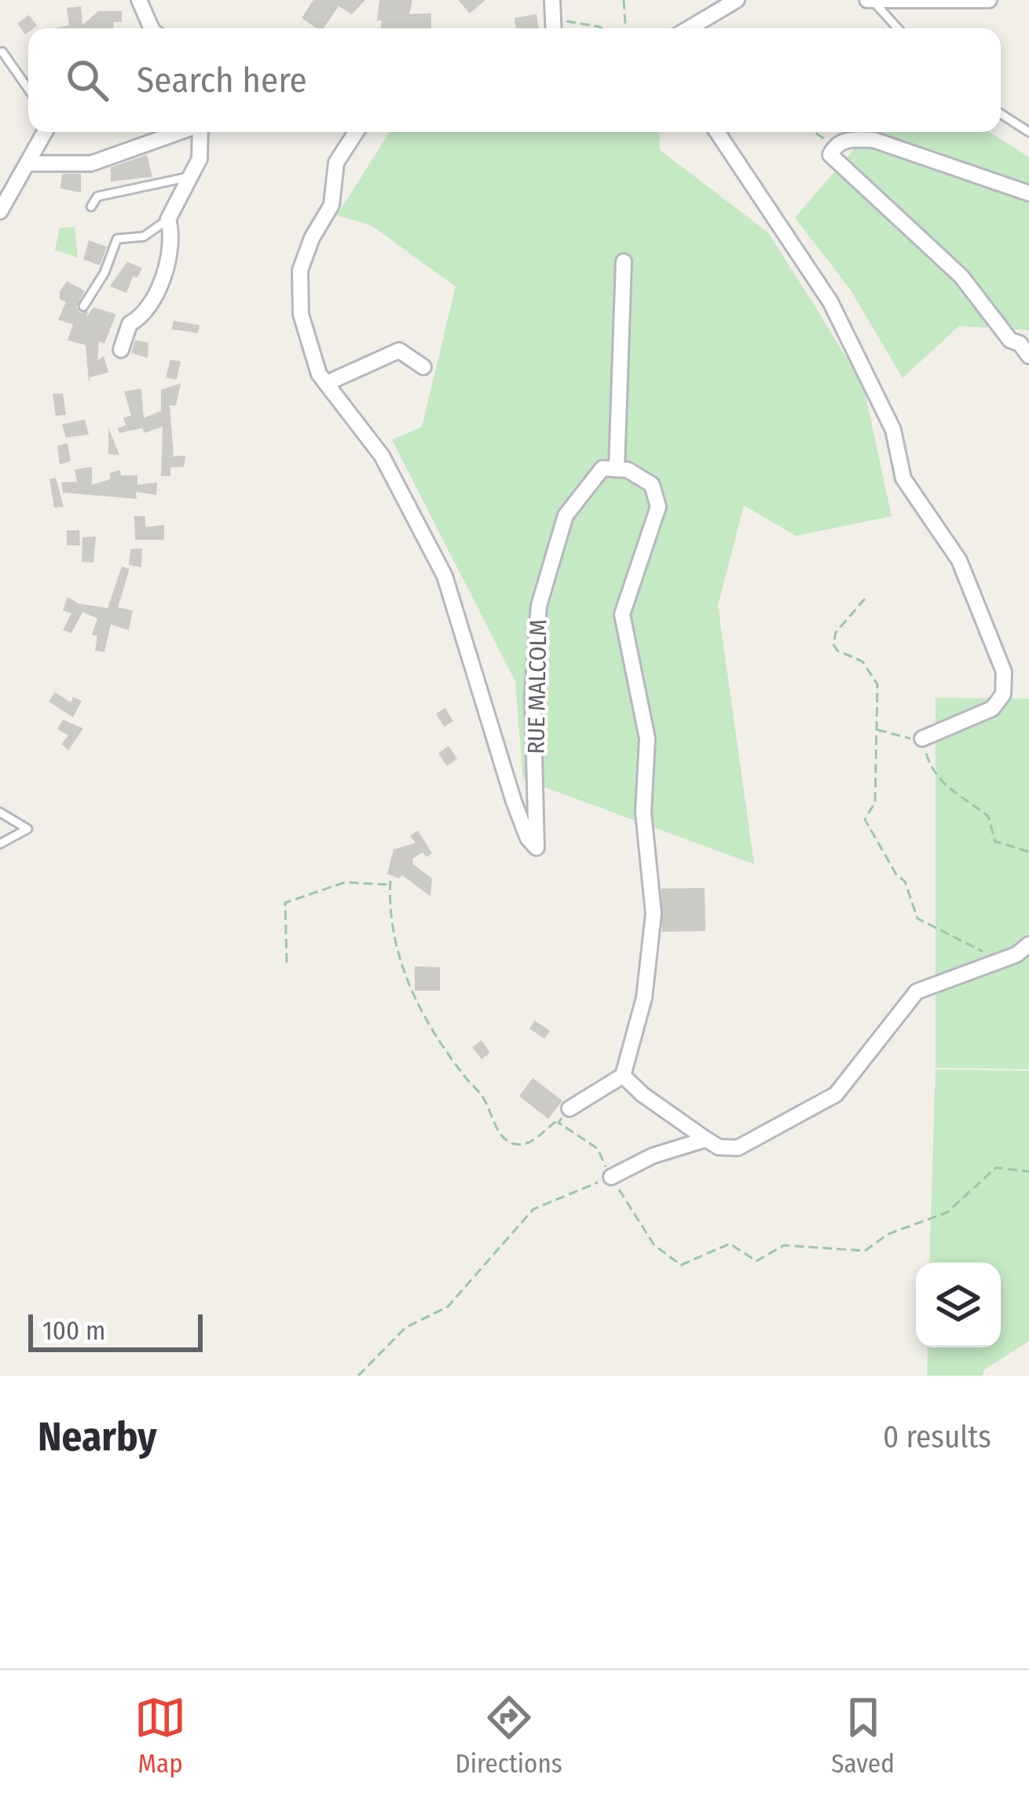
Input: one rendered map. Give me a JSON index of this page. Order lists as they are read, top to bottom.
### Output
{
  "streets": {
    "street": ["RUE MALCOLM"]
  },
  "scale_bar": "100 m",
  "page": {
    "search": "Search here",
    "scale": "100 m",
    "heading": ["Nearby", "0 results"],
    "nav": ["Map", "Directions", "Saved"]
  }
}
